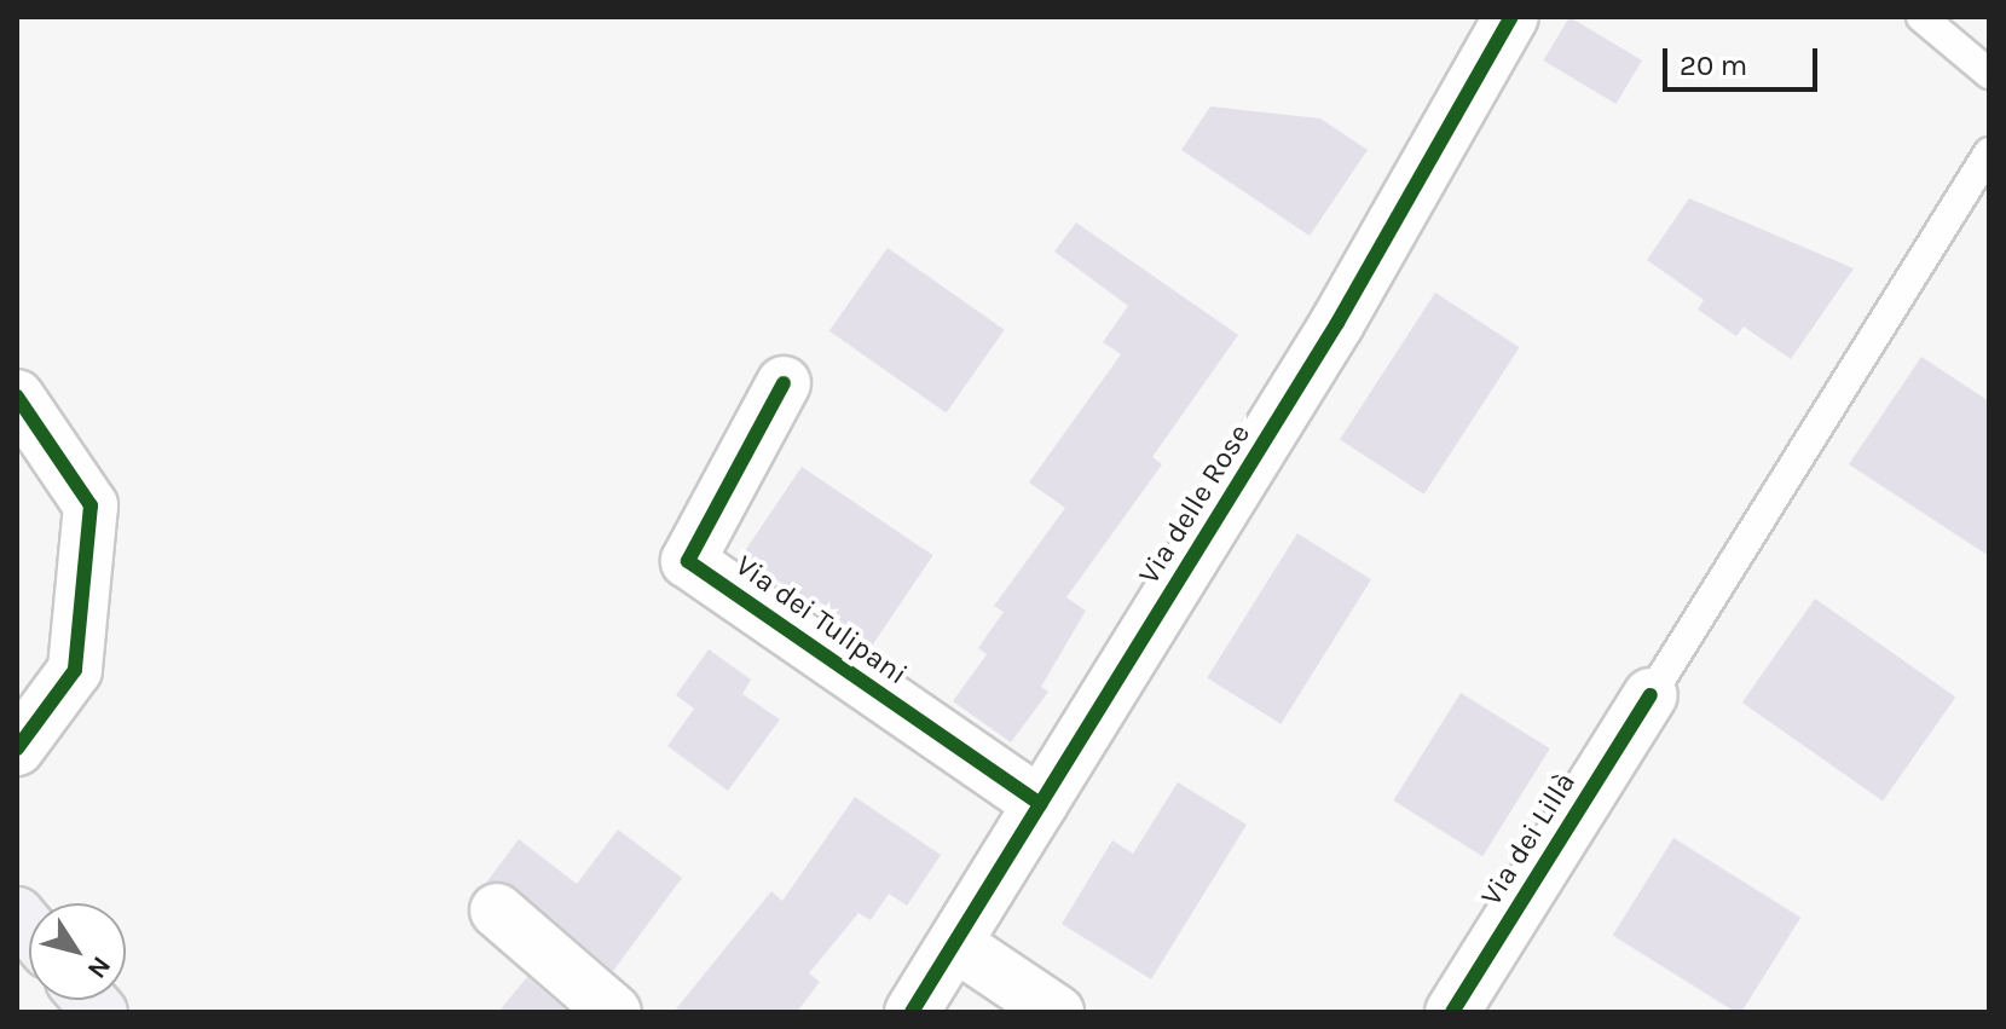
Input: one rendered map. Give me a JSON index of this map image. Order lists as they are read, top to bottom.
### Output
{
  "streets": {
    "street": ["Via delle Rose", "Via dei Tulipani", "Via dei Lillà"]
  },
  "crossings": [
    ["Via delle Rose", "Via dei Tulipani"]
  ],
  "scale_bar": "20 m",
  "north": "bottom right"
}
